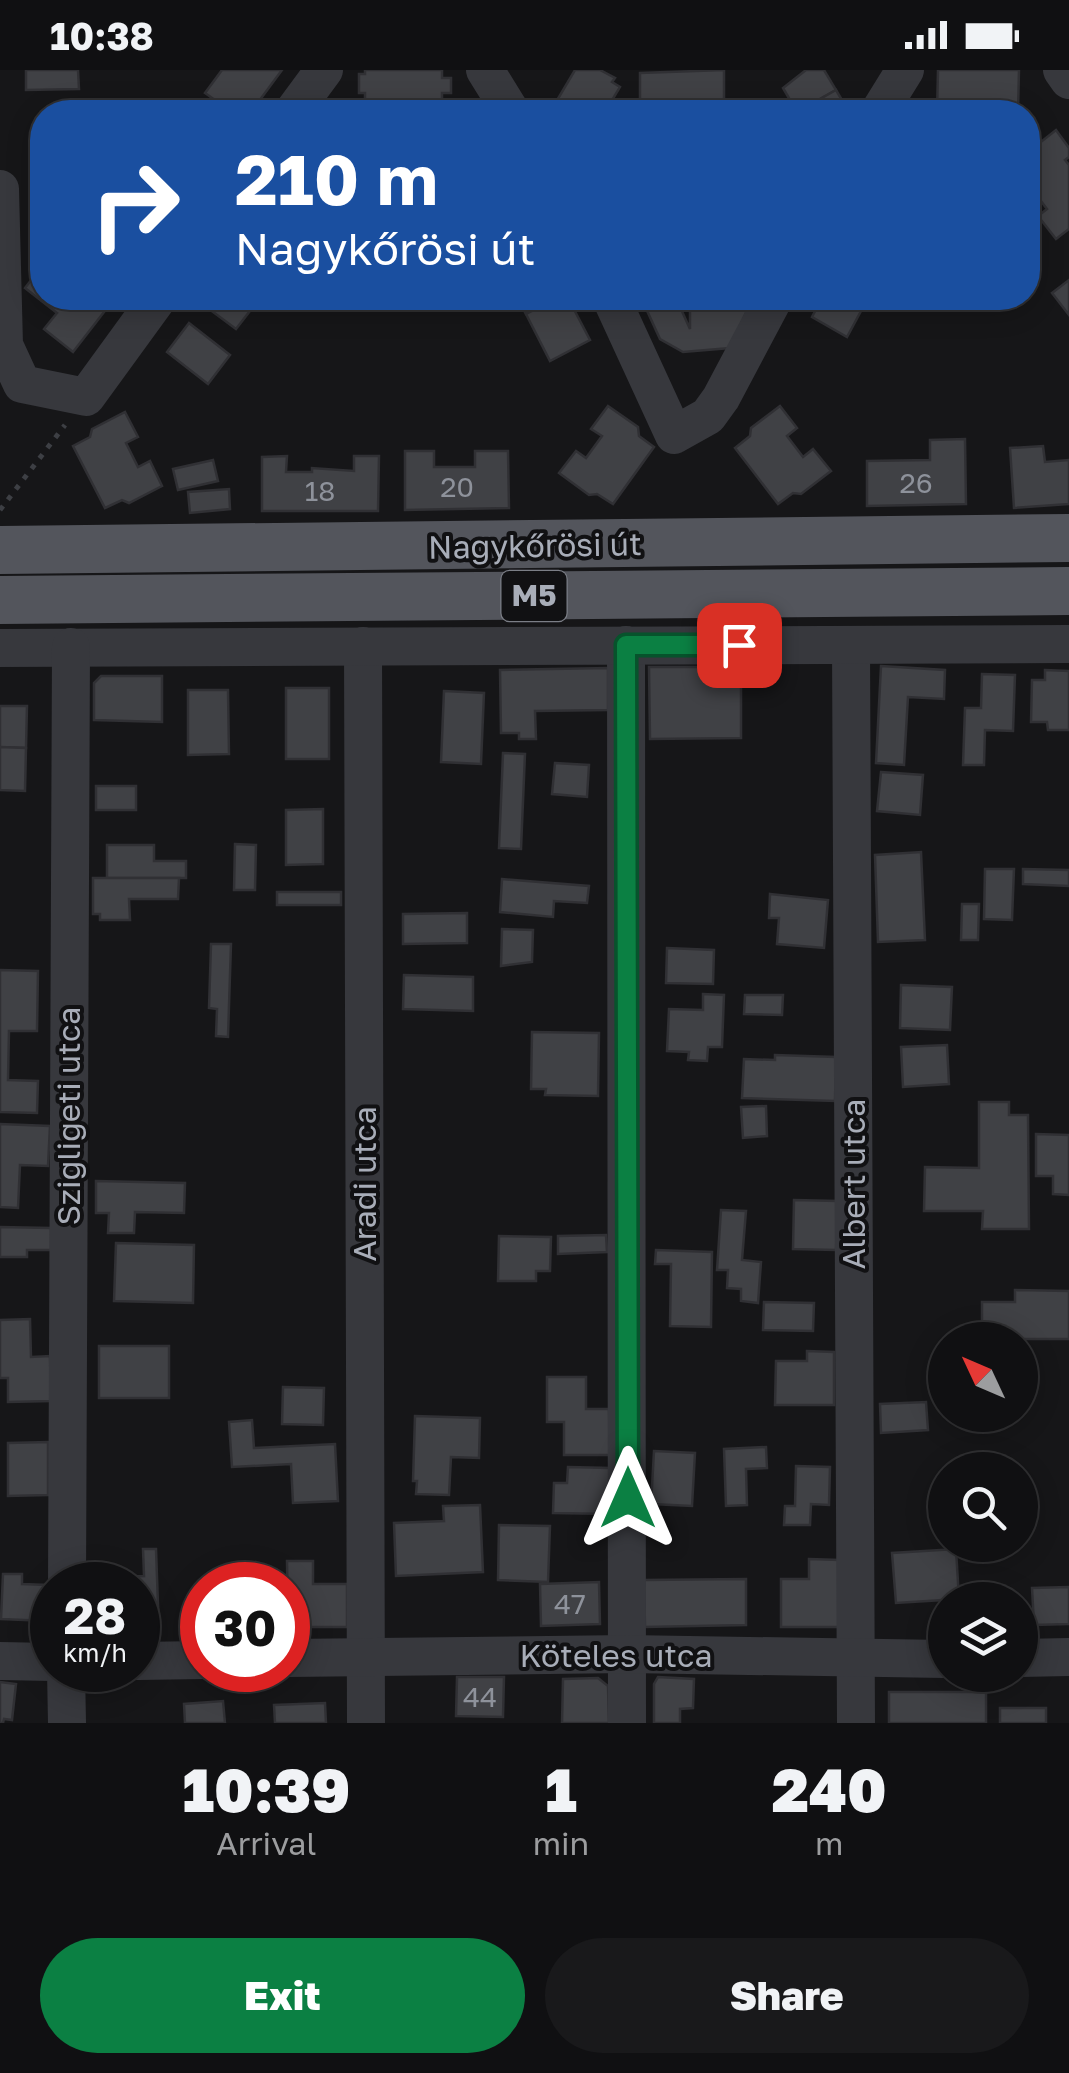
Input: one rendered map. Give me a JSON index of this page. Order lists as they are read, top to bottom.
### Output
{
  "streets": {
    "main road": ["Nagykőrösi út", "M5"],
    "street": [
      "Szigligeti utca",
      "Aradi utca",
      "Albert utca",
      "Köteles utca"
    ]
  },
  "crossings": [
    ["Aradi utca", "Köteles utca"],
    ["Albert utca", "Köteles utca"]
  ],
  "house_numbers": [
    "26",
    "20",
    "18",
    "47",
    "44"
  ],
  "north": "top left",
  "page": {
    "status": "10:38",
    "turn": ["210 m", "Nagykőrösi út"],
    "speed": "28 km/h",
    "limit": "30",
    "eta": [
      "10:39",
      "Arrival",
      "1",
      "min",
      "240",
      "m"
    ],
    "buttons": ["Exit", "Share"]
  }
}
